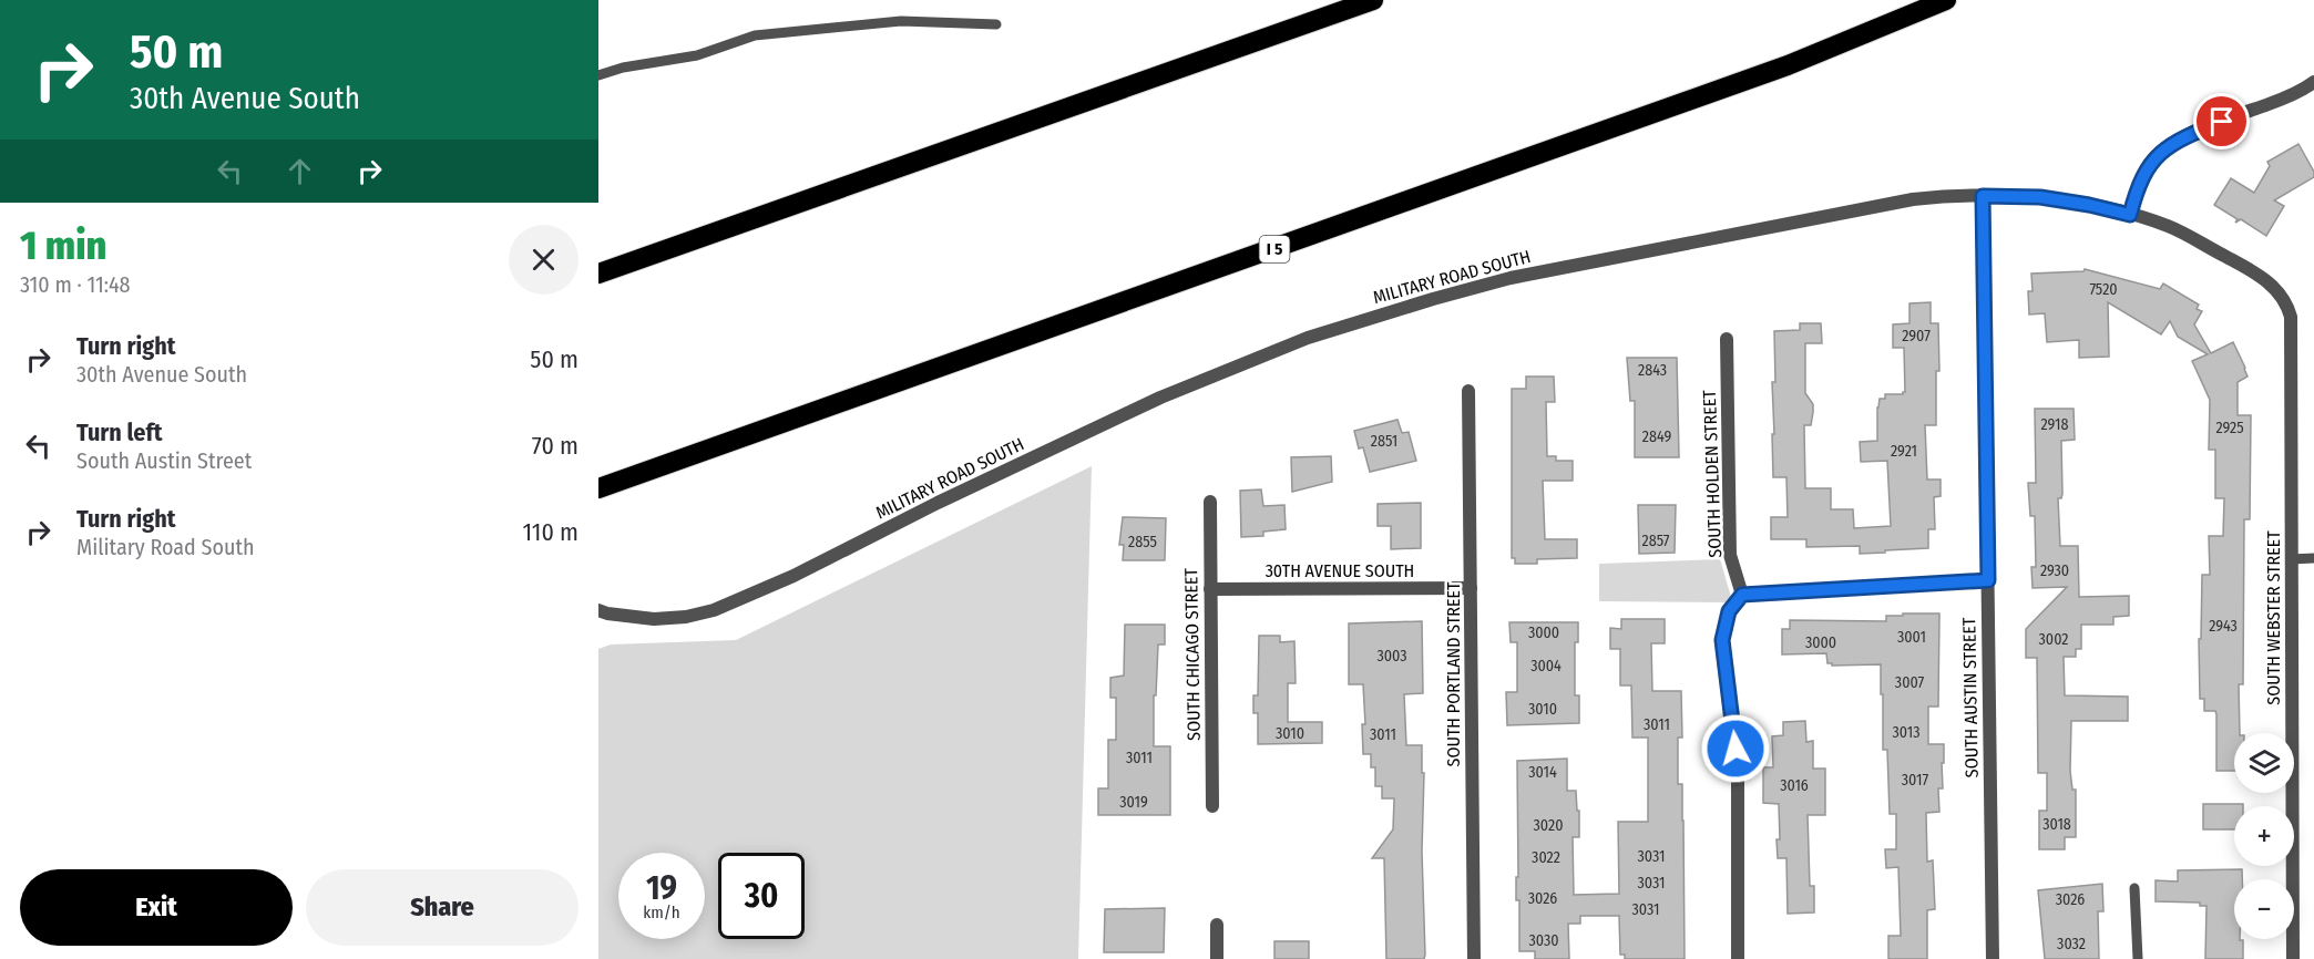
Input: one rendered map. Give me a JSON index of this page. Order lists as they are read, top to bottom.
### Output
{
  "streets": {
    "highway": ["I 5"],
    "street": [
      "MILITARY ROAD SOUTH",
      "SOUTH HOLDEN STREET",
      "30TH AVENUE SOUTH",
      "SOUTH WEBSTER STREET",
      "SOUTH CHICAGO STREET",
      "SOUTH PORTLAND STREET",
      "SOUTH AUSTIN STREET"
    ]
  },
  "crossings": [
    ["MILITARY ROAD SOUTH", "SOUTH WEBSTER STREET"],
    ["MILITARY ROAD SOUTH", "SOUTH AUSTIN STREET"],
    ["30TH AVENUE SOUTH", "SOUTH CHICAGO STREET"],
    ["30TH AVENUE SOUTH", "SOUTH PORTLAND STREET"]
  ],
  "house_numbers": [
    "7520",
    "2907",
    "2843",
    "2918",
    "2925",
    "2849",
    "2851",
    "2921",
    "2857",
    "2855",
    "2930",
    "2943",
    "3000",
    "3001",
    "3002",
    "3000",
    "3003",
    "3004",
    "3007",
    "3010",
    "3011",
    "3013",
    "3010",
    "3011",
    "3011",
    "3014",
    "3017",
    "3016",
    "3019",
    "3018",
    "3020",
    "3031",
    "3022",
    "3031",
    "3026",
    "3026",
    "3031",
    "3030",
    "3032"
  ],
  "page": {
    "turn": ["50 m", "30th Avenue South"],
    "heading": ["1 min", "310 m · 11:48"],
    "list": [
      {
        "name": "Turn right",
        "note": "30th Avenue South",
        "value": "50 m"
      },
      {
        "name": "Turn left",
        "note": "South Austin Street",
        "value": "70 m"
      },
      {
        "name": "Turn right",
        "note": "Military Road South",
        "value": "110 m"
      }
    ],
    "map_buttons": ["+", "−"],
    "speed": "19 km/h",
    "limit": "30",
    "buttons": ["Exit", "Share"]
  }
}
